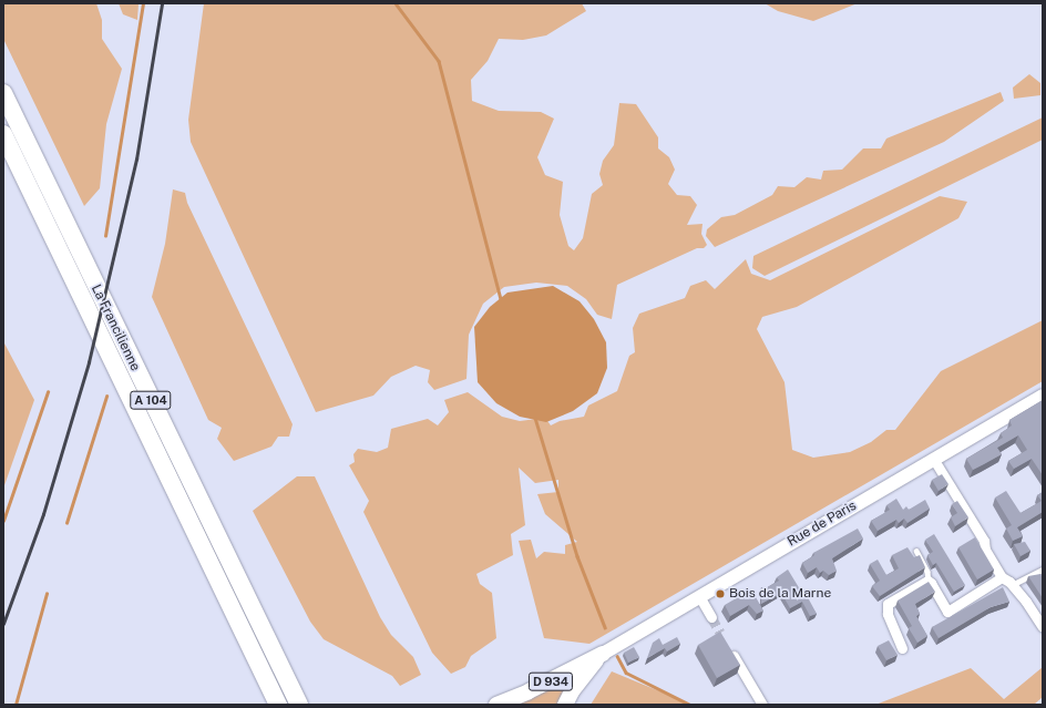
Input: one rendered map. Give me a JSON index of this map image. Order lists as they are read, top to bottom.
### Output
{
  "streets": {
    "highway": ["La Francilienne", "A 104"],
    "main road": ["Rue de Paris", "D 934"]
  },
  "crossings": [
    ["Rue de Paris", "D 934"]
  ],
  "places": ["Bois de la Marne"]
}
